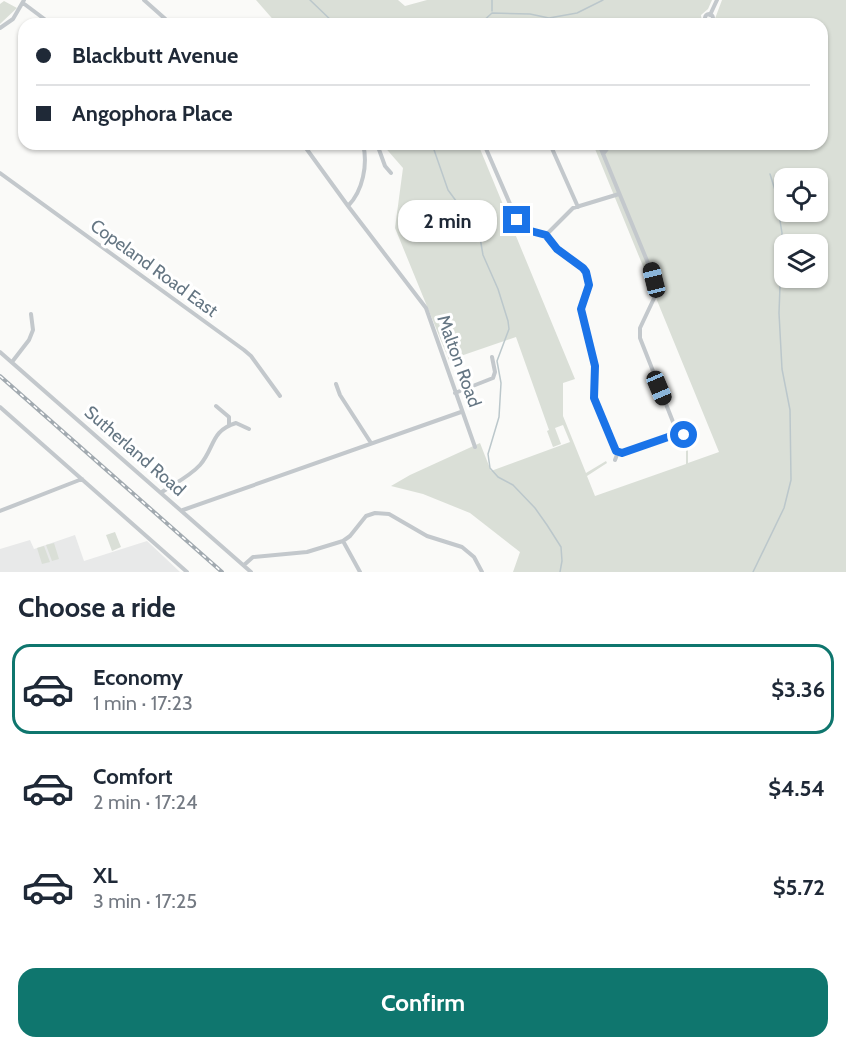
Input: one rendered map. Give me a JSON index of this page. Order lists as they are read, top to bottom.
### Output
{
  "streets": {
    "street": ["Copeland Road East", "Malton Road", "Sutherland Road"]
  },
  "page": {
    "banner": ["Blackbutt Avenue", "Angophora Place"],
    "bubble": "2 min",
    "heading": "Choose a ride",
    "list": [
      {
        "name": "Economy",
        "note": "1 min · 17:23",
        "value": "$3.36"
      },
      {
        "name": "Comfort",
        "note": "2 min · 17:24",
        "value": "$4.54"
      },
      {
        "name": "XL",
        "note": "3 min · 17:25",
        "value": "$5.72"
      }
    ],
    "buttons": "Confirm"
  }
}
